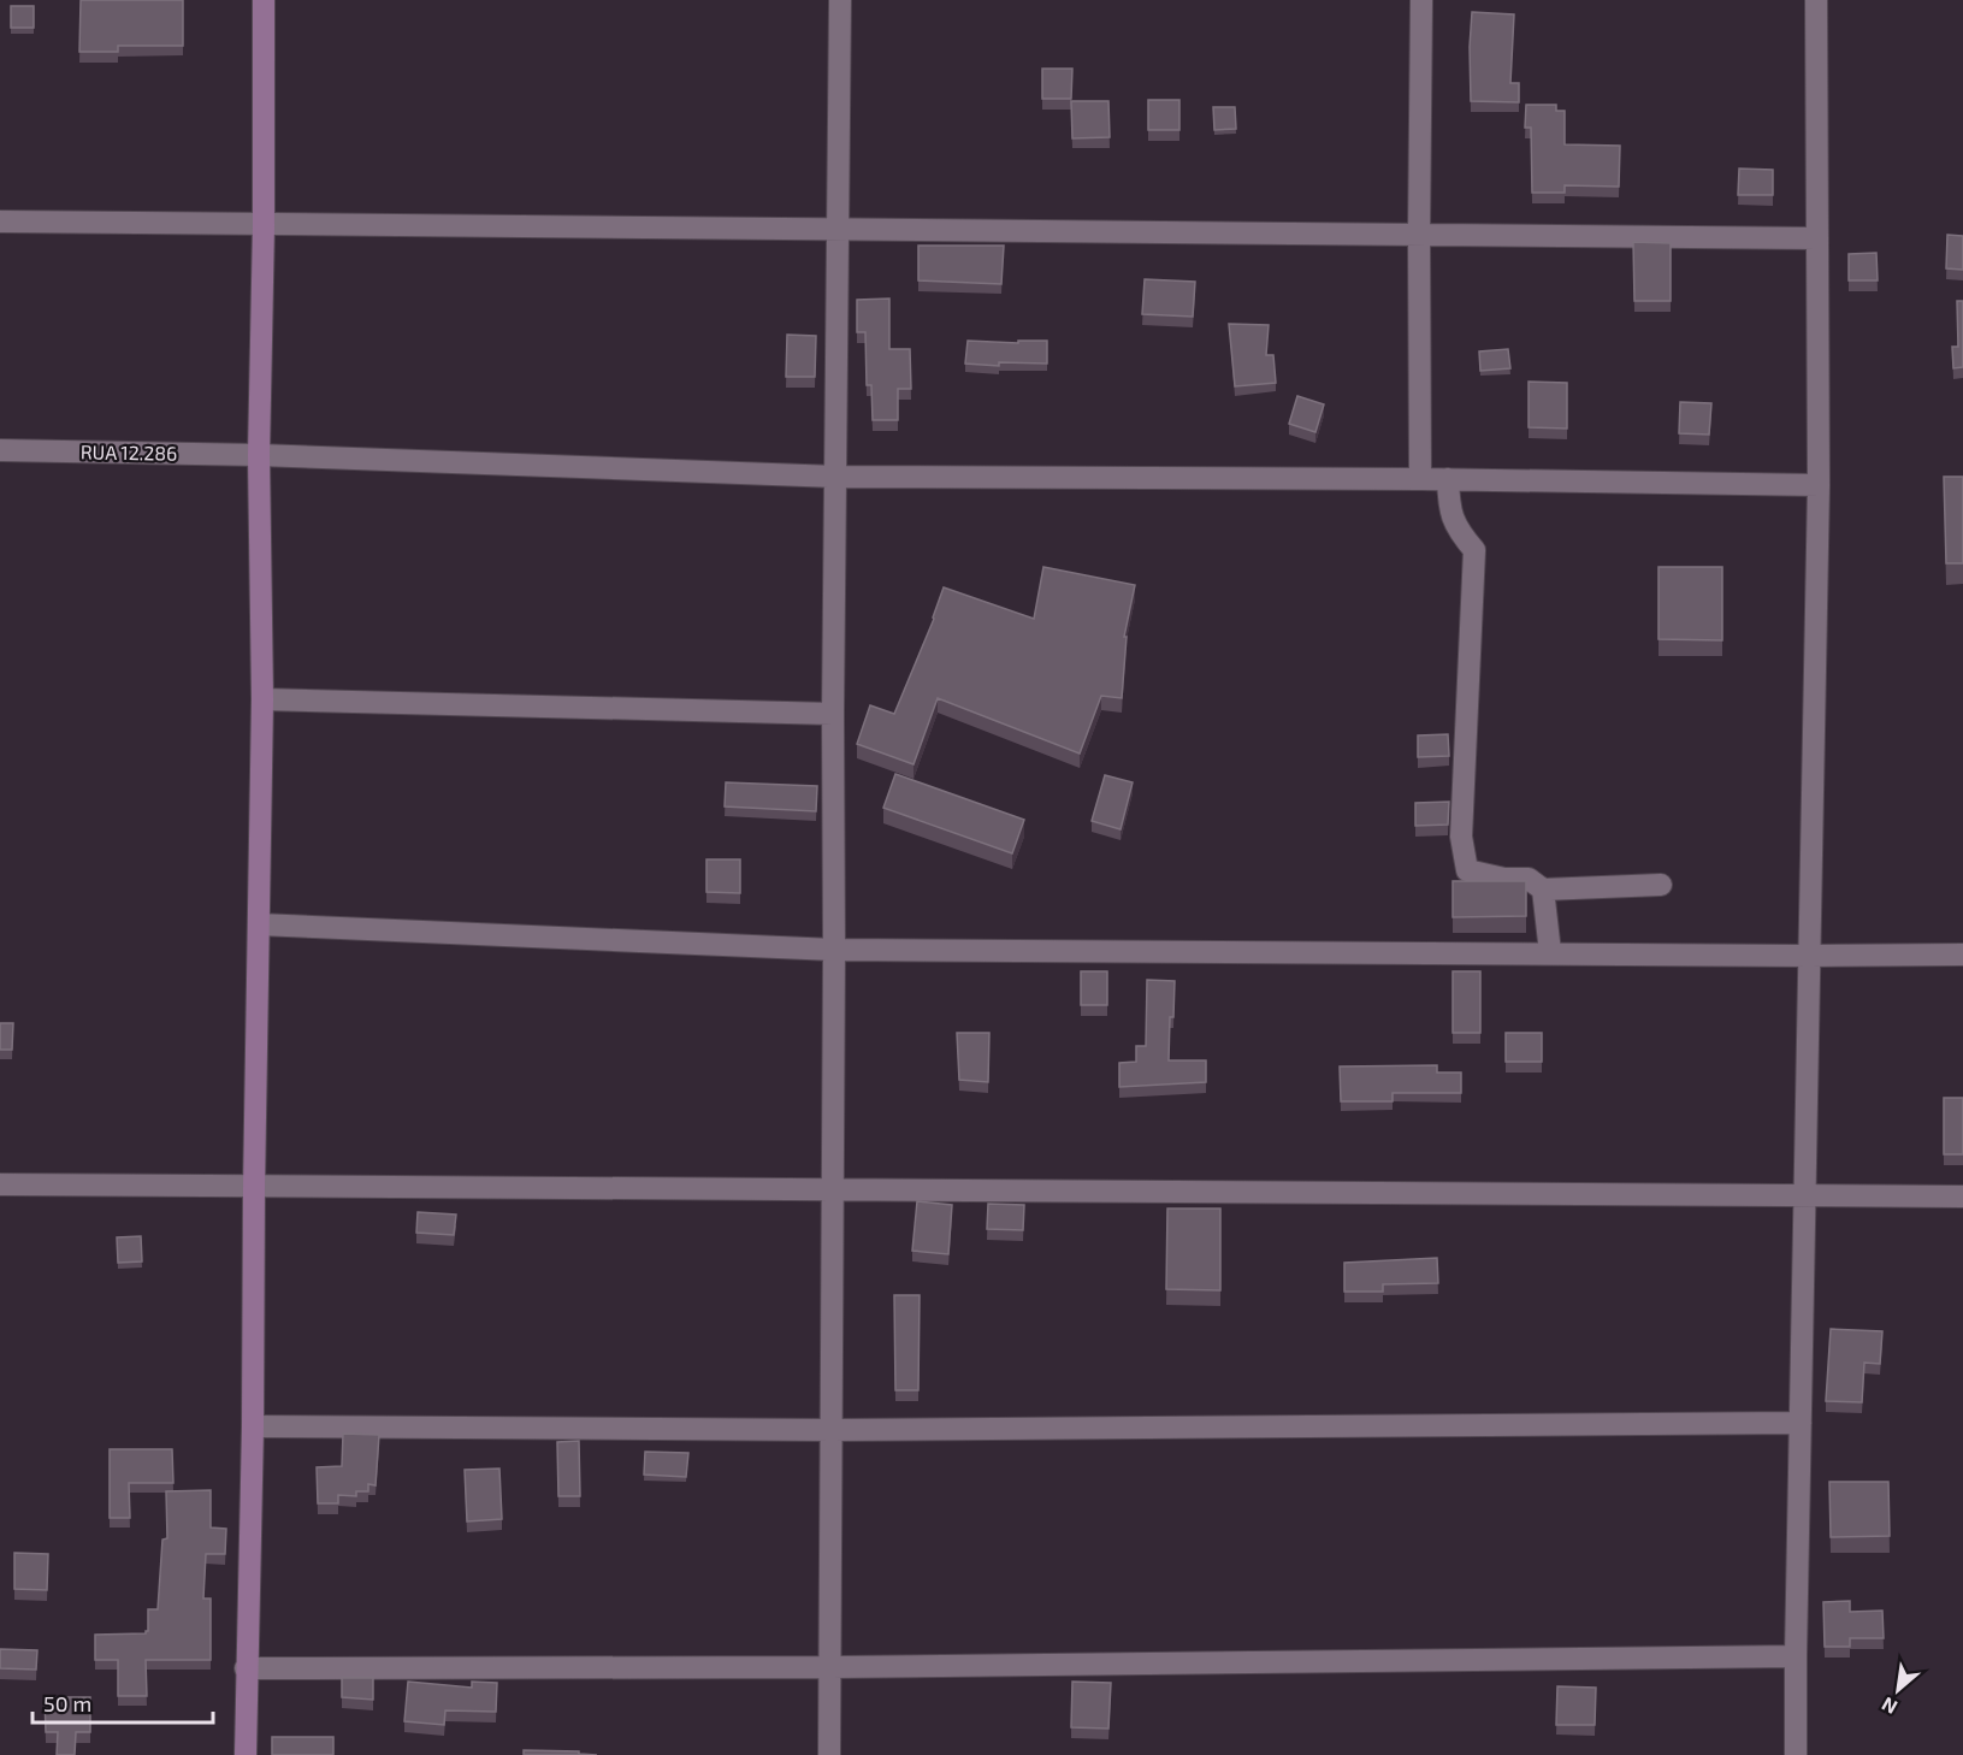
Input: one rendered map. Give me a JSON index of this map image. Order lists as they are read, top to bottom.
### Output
{
  "streets": {
    "street": ["RUA 12.286"]
  },
  "scale_bar": "50 m",
  "north": "bottom left"
}
